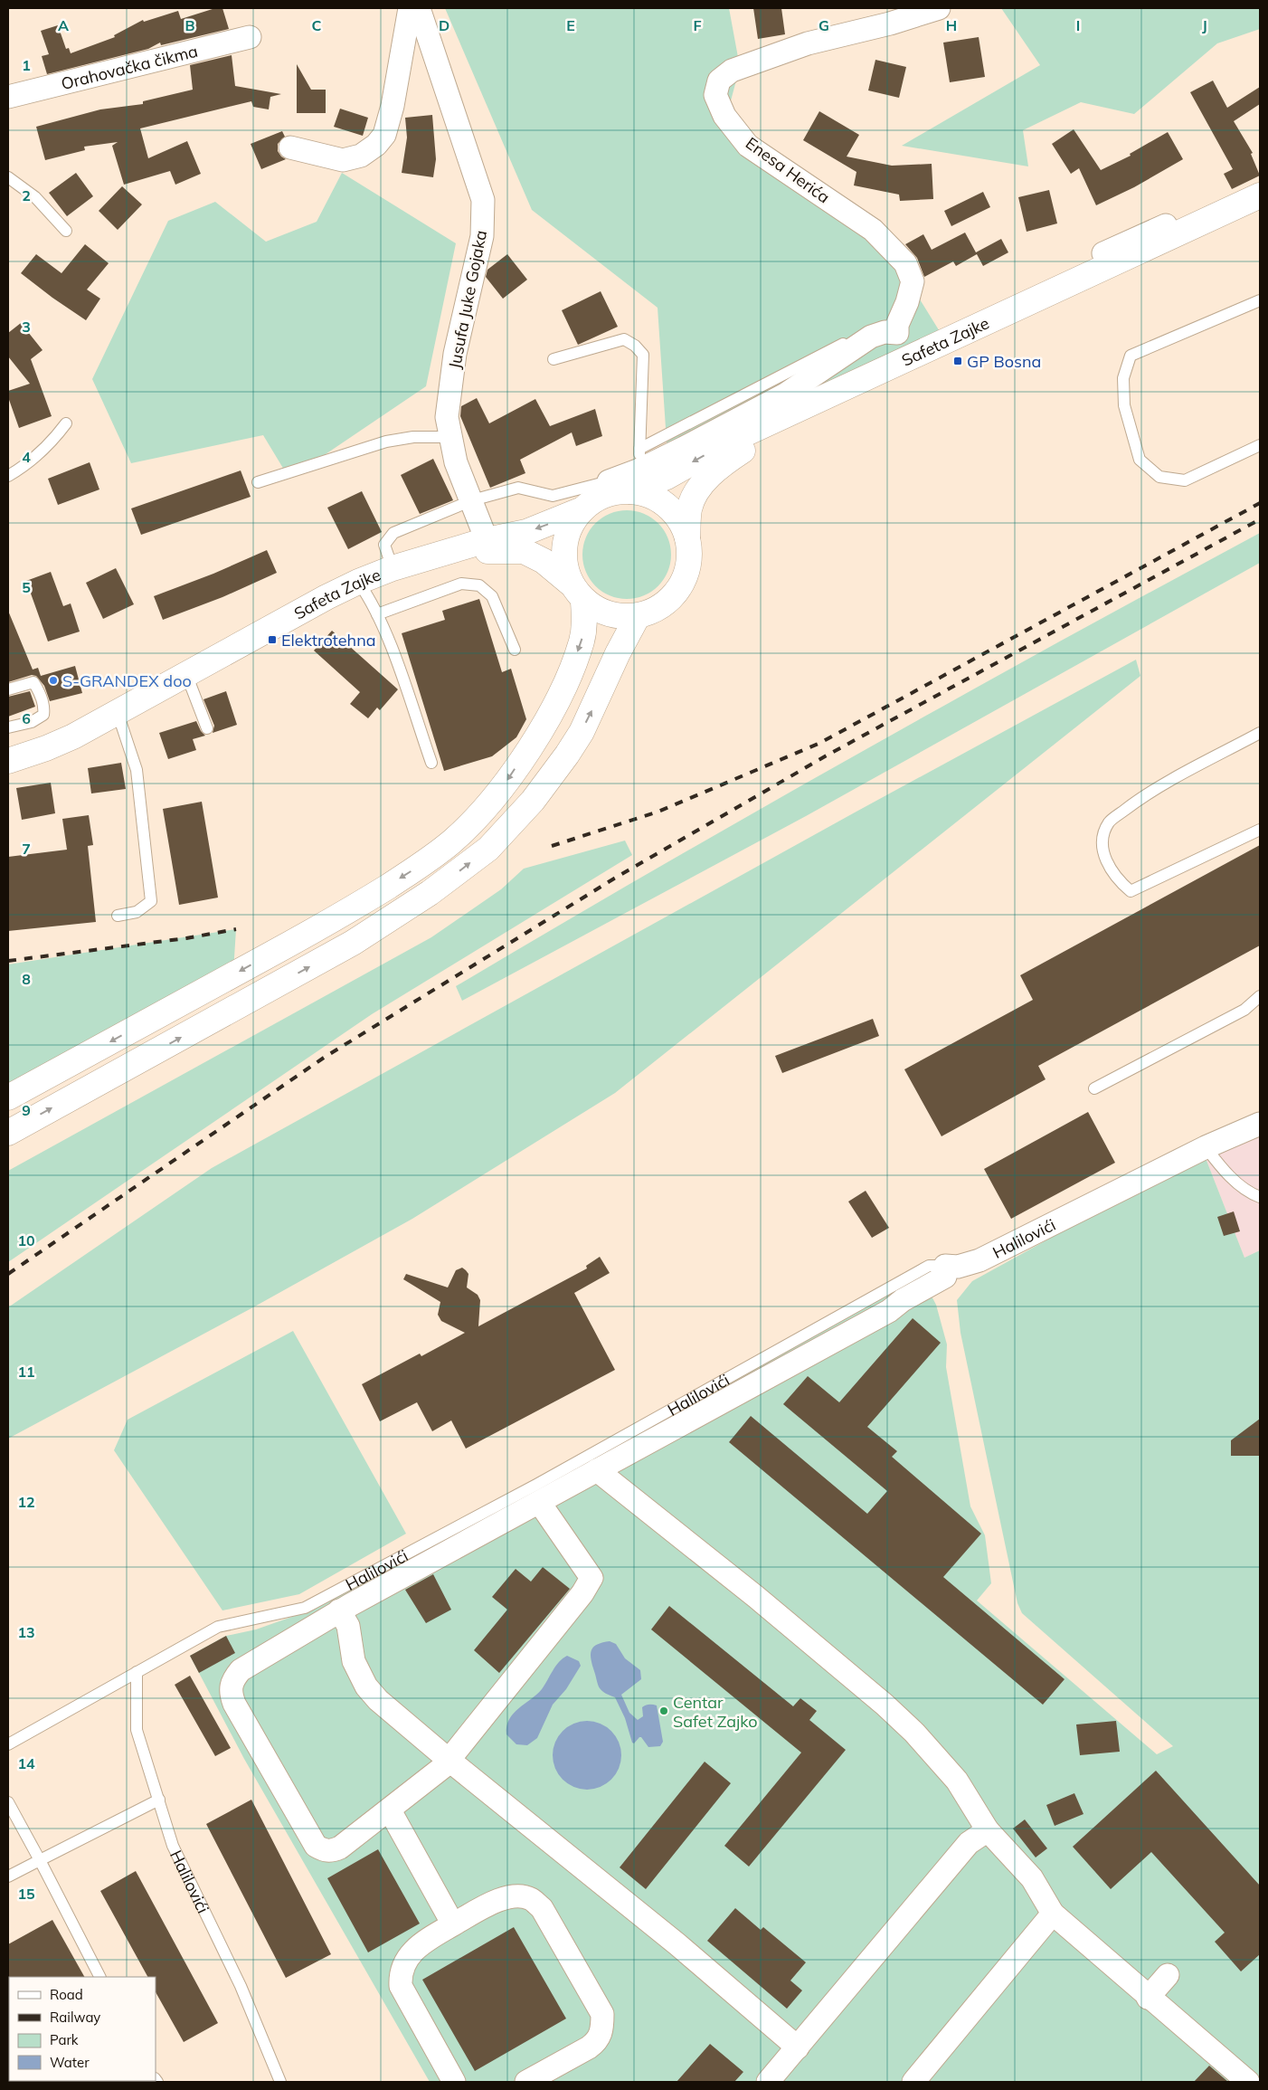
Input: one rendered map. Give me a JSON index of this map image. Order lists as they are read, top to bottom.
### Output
{
  "streets": {
    "main road": ["Safeta Zajke"],
    "street": [
      "Orahovačka čikma",
      "Enesa Herića",
      "Jusufa Juke Gojaka",
      "Halilovići"
    ]
  },
  "crossings": [
    ["Jusufa Juke Gojaka", "Safeta Zajke"]
  ],
  "places": {
    "transit": ["GP Bosna", "Elektrotehna"],
    "other": ["S-GRANDEX doo", "Centar Safet Zajko"]
  },
  "legend": [
    "Road",
    "Railway",
    "Park",
    "Water"
  ],
  "grid": {
    "columns": [
      "A",
      "B",
      "C",
      "D",
      "E",
      "F",
      "G",
      "H",
      "I",
      "J"
    ],
    "rows": [
      "1",
      "2",
      "3",
      "4",
      "5",
      "6",
      "7",
      "8",
      "9",
      "10",
      "11",
      "12",
      "13",
      "14",
      "15"
    ]
  }
}
